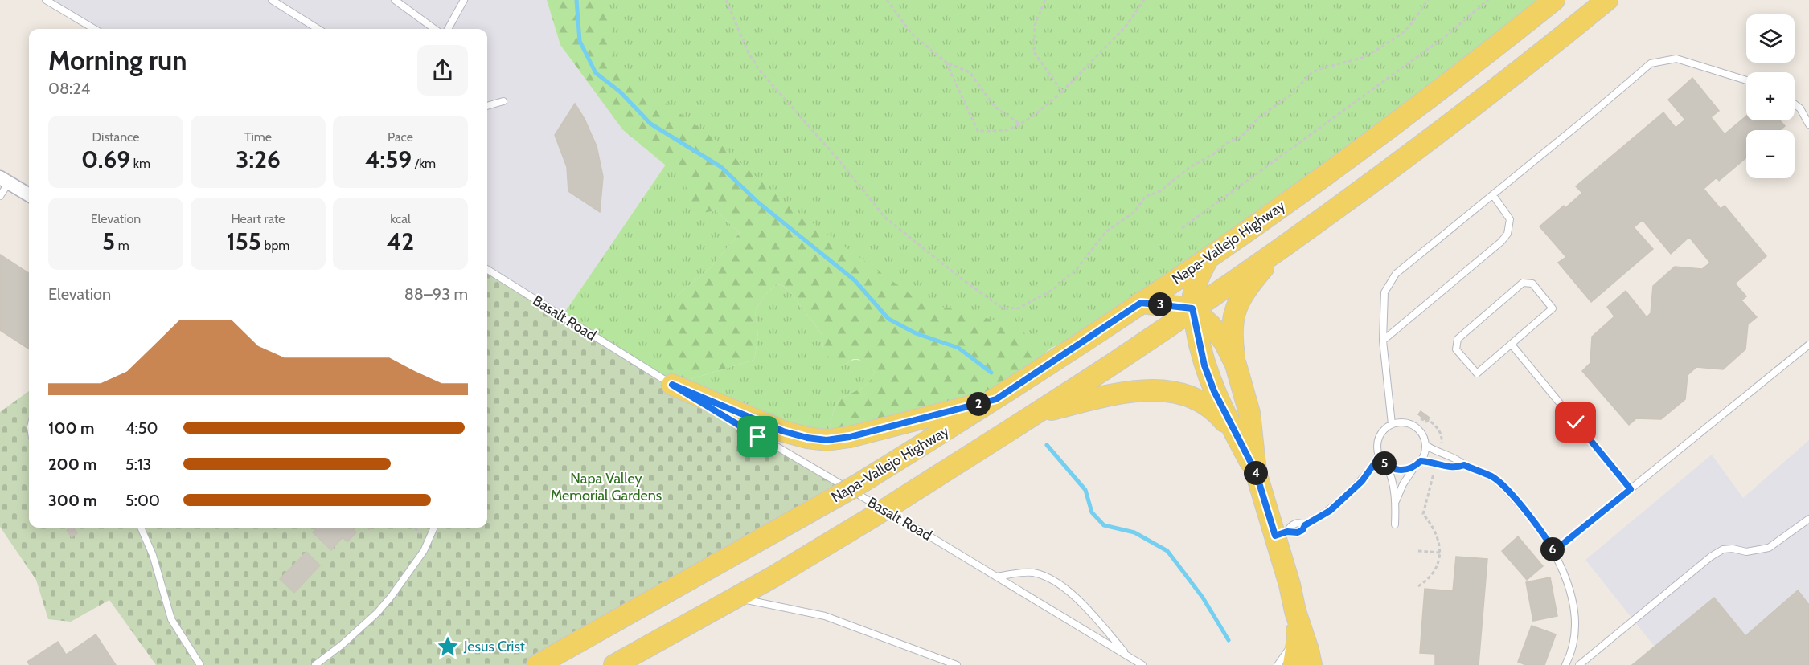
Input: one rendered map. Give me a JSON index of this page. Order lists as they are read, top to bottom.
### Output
{
  "streets": {
    "main road": ["Napa-Vallejo Highway"],
    "lane": ["Basalt Road"]
  },
  "parks": ["Napa Valley Memorial Gardens"],
  "places": {
    "place": ["Jesus Crist"]
  },
  "page": {
    "map_buttons": ["+", "−"],
    "heading": ["Morning run", "08:24"],
    "stats": [
      ["Distance", "0.69 km"],
      ["Time", "3:26"],
      ["Pace", "4:59 /km"],
      ["Elevation", "5 m"],
      ["Heart rate", "155 bpm"],
      ["kcal", "42"]
    ],
    "chart": ["Elevation", "88–93 m"],
    "pins": [
      "3",
      "2",
      "5",
      "4",
      "6"
    ],
    "list": [
      {
        "name": "100 m",
        "note": "4:50"
      },
      {
        "name": "200 m",
        "note": "5:13"
      },
      {
        "name": "300 m",
        "note": "5:00"
      }
    ]
  }
}
